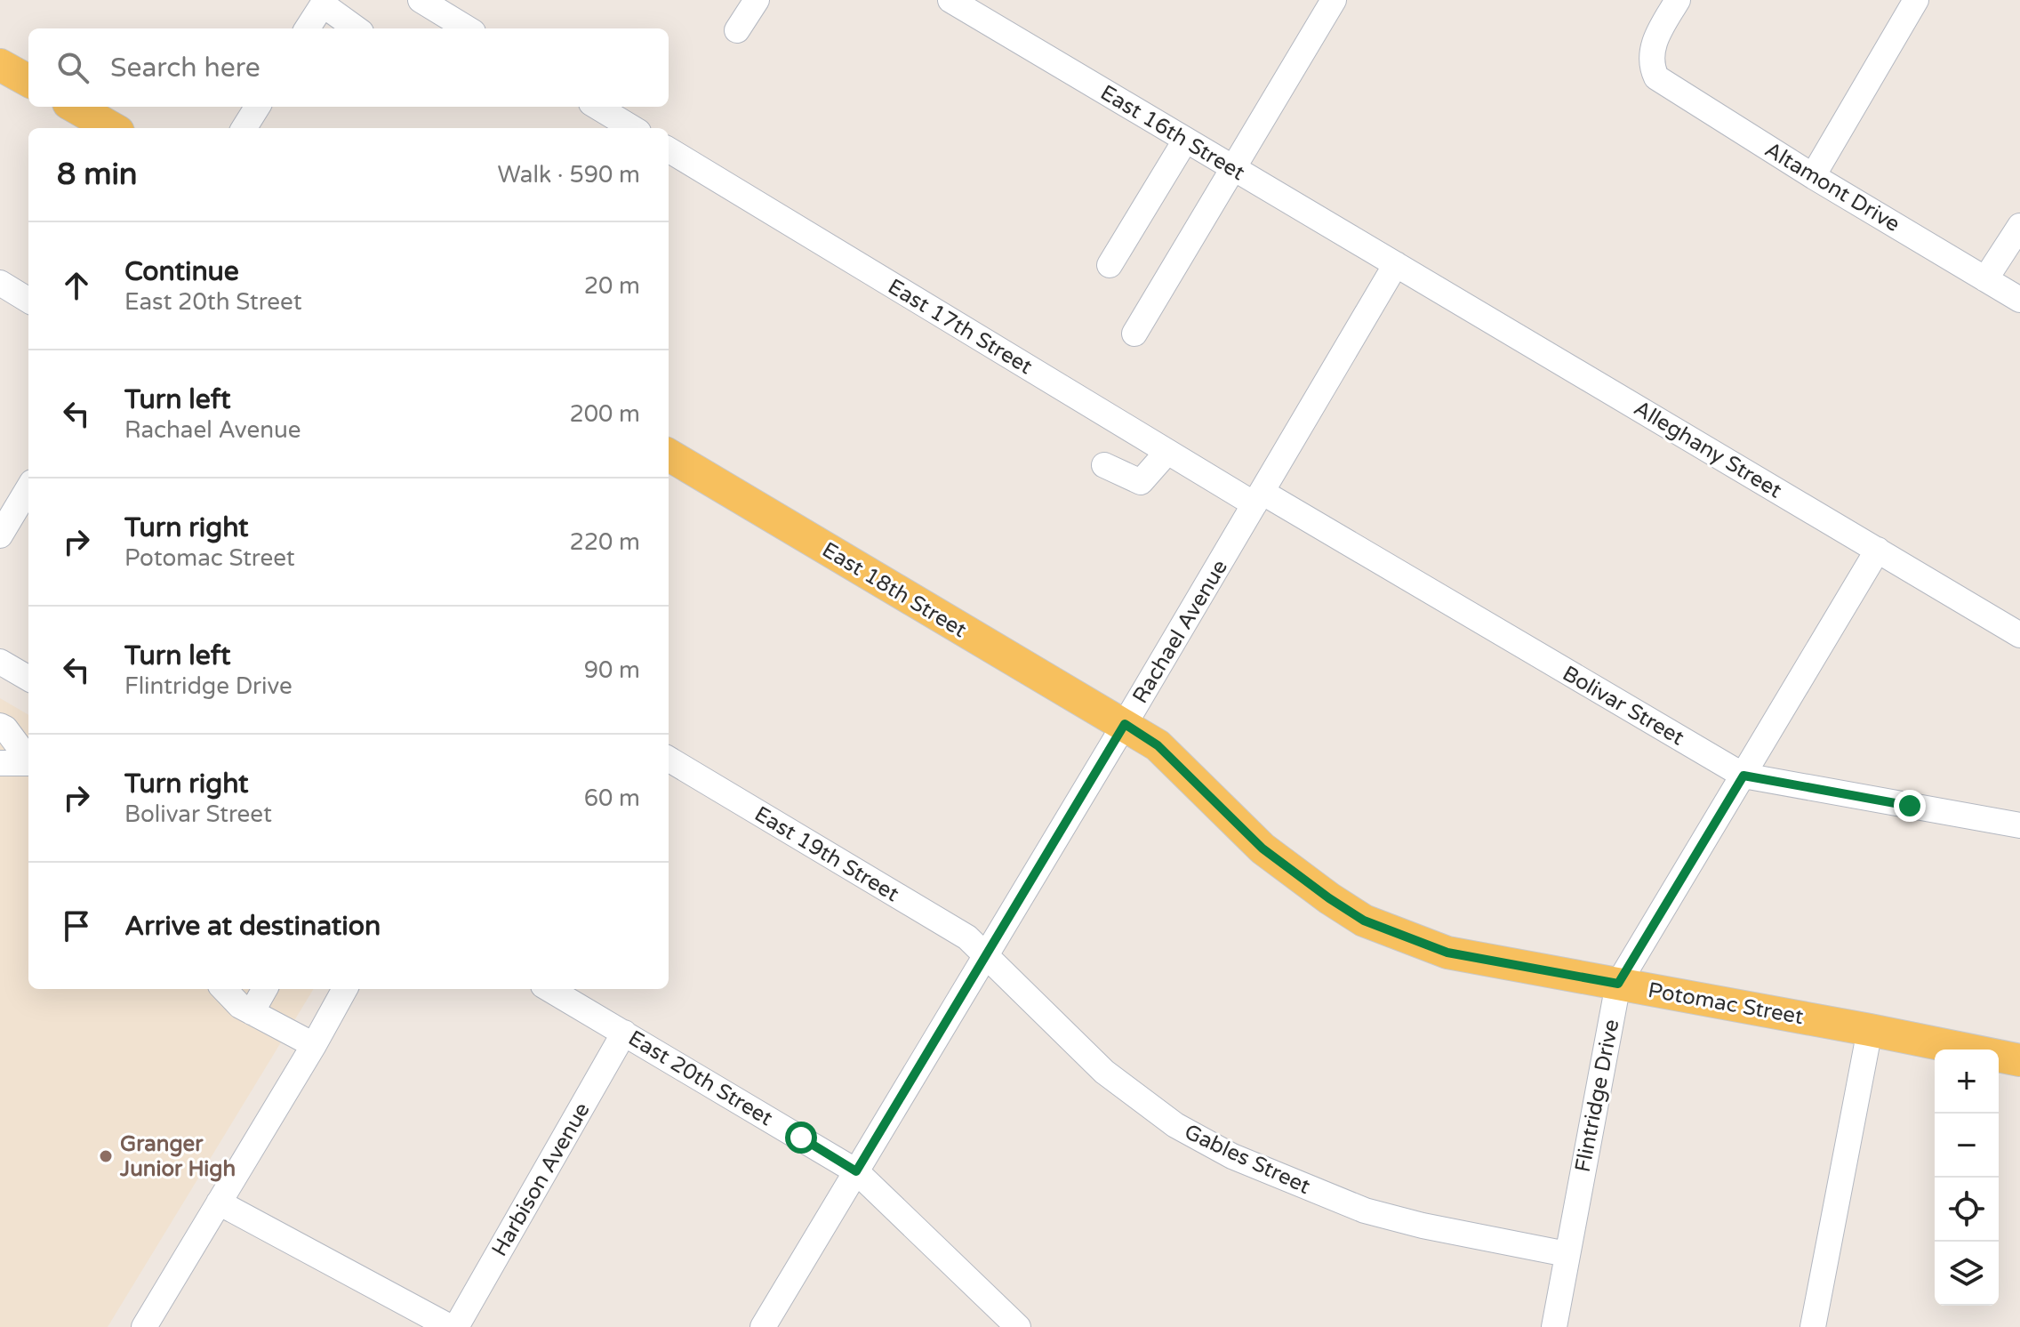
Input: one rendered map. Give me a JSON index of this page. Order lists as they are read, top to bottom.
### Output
{
  "streets": {
    "main road": ["East 18th Street", "Potomac Street"],
    "street": [
      "East 16th Street",
      "Altamont Drive",
      "East 17th Street",
      "Alleghany Street",
      "Rachael Avenue",
      "Bolivar Street",
      "East 19th Street",
      "East 20th Street",
      "Flintridge Drive",
      "Gables Street",
      "Harbison Avenue"
    ]
  },
  "crossings": [
    ["East 16th Street", "Alleghany Street"],
    ["East 16th Street", "Rachael Avenue"],
    ["East 17th Street", "Rachael Avenue"],
    ["East 17th Street", "Bolivar Street"],
    ["Alleghany Street", "Rachael Avenue"],
    ["Alleghany Street", "Flintridge Drive"],
    ["East 18th Street", "Rachael Avenue"],
    ["East 18th Street", "Potomac Street"],
    ["Rachael Avenue", "Bolivar Street"],
    ["Rachael Avenue", "East 19th Street"],
    ["Rachael Avenue", "Potomac Street"],
    ["Rachael Avenue", "East 20th Street"],
    ["Rachael Avenue", "Gables Street"],
    ["Bolivar Street", "Flintridge Drive"],
    ["East 19th Street", "Gables Street"],
    ["Potomac Street", "Flintridge Drive"],
    ["East 20th Street", "Harbison Avenue"],
    ["Flintridge Drive", "Gables Street"]
  ],
  "places": ["Granger Junior High"],
  "page": {
    "search": "Search here",
    "heading": ["8 min", "Walk · 590 m"],
    "list": [
      ["Continue", "East 20th Street", "20 m"],
      ["Turn left", "Rachael Avenue", "200 m"],
      ["Turn right", "Potomac Street", "220 m"],
      ["Turn left", "Flintridge Drive", "90 m"],
      ["Turn right", "Bolivar Street", "60 m"],
      "Arrive at destination"
    ],
    "map_buttons": ["+", "−"]
  }
}
